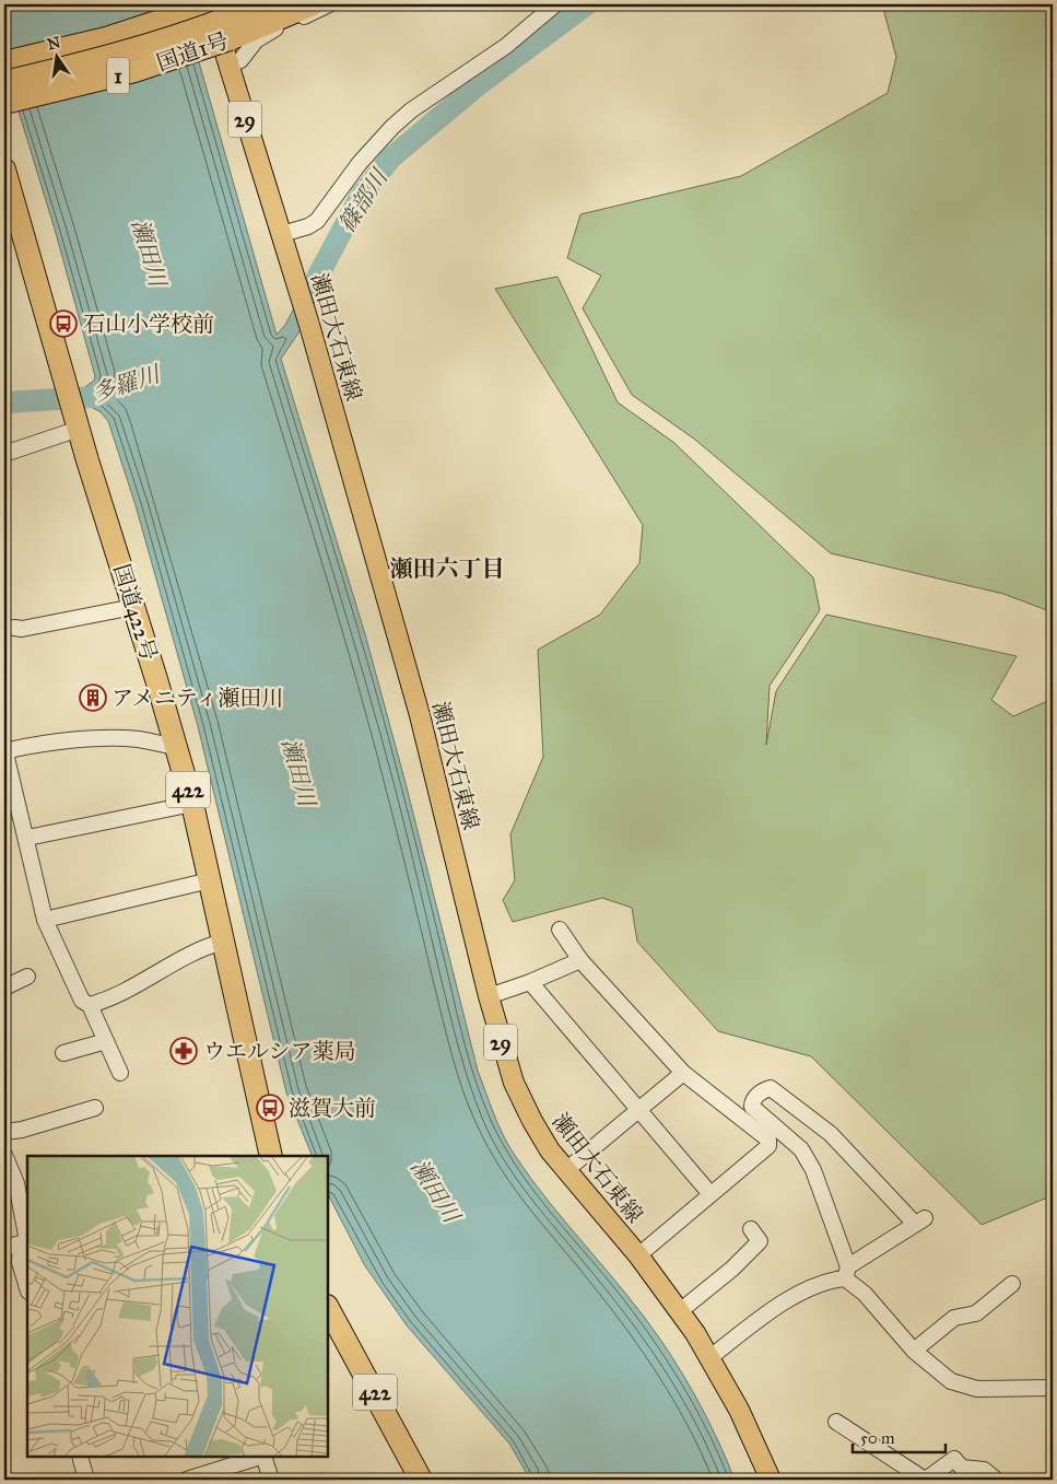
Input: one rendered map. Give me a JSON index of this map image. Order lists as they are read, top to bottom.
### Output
{
  "streets": {
    "highway": [
      "国道1号",
      "1",
      "国道422号",
      "422"
    ],
    "main road": ["29", "瀬田大石東線"]
  },
  "districts": ["瀬田六丁目"],
  "water": ["篠部川", "瀬田川", "多羅川"],
  "places": {
    "bus stop": ["石山小学校前", "滋賀大前"],
    "building": ["アメニティ瀬田川"],
    "pharmacy": ["ウエルシア薬局"]
  },
  "scale_bar": "50 m",
  "north": "top"
}
